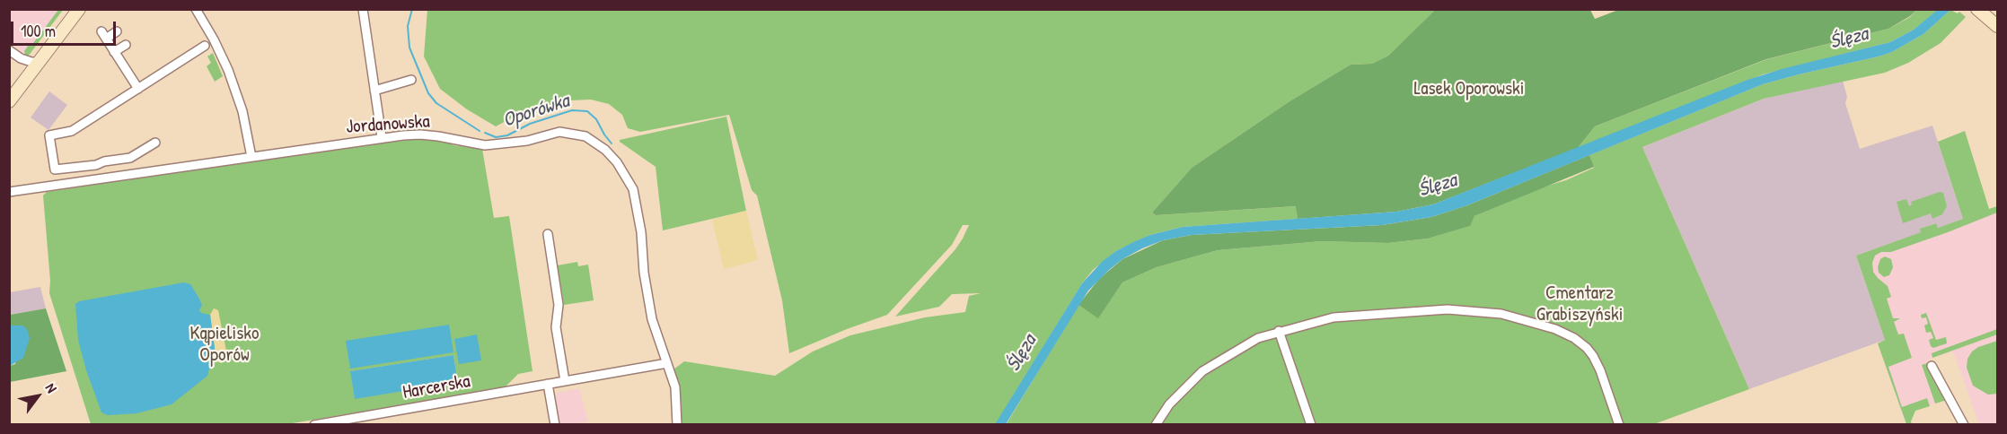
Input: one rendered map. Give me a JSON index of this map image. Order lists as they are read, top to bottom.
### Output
{
  "streets": {
    "street": ["Jordanowska", "Harcerska"]
  },
  "crossings": [
    ["Jordanowska", "Harcerska"]
  ],
  "water": ["Ślęza", "Oporówka"],
  "parks": ["Lasek Oporowski", "Cmentarz Grabiszyński", "Kąpielisko Oporów"],
  "scale_bar": "100 m",
  "north": "top right"
}
